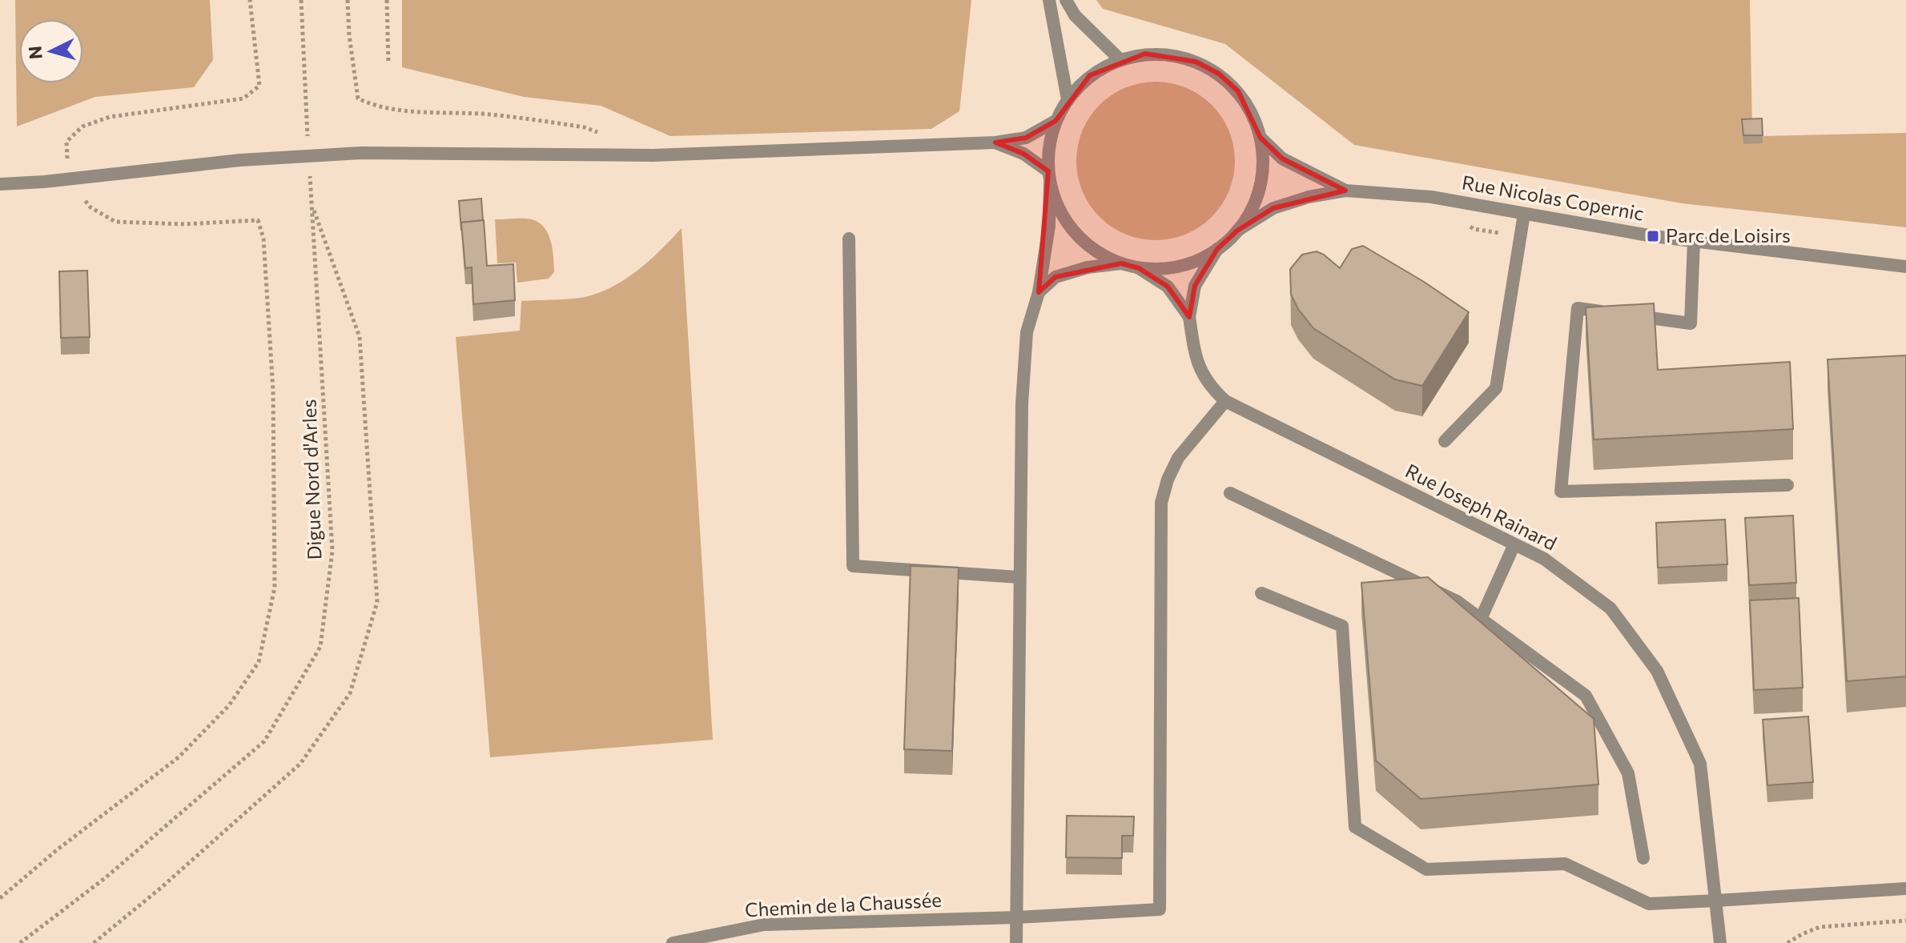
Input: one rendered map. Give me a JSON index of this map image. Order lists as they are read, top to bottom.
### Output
{
  "streets": {
    "street": ["Rue Nicolas Copernic", "Rue Joseph Rainard", "Chemin de la Chaussée"],
    "path": ["Digue Nord d'Arles"]
  },
  "crossings": [
    ["Rue Joseph Rainard", "Chemin de la Chaussée"]
  ],
  "places": {
    "transit": ["Parc de Loisirs"]
  },
  "north": "left"
}
